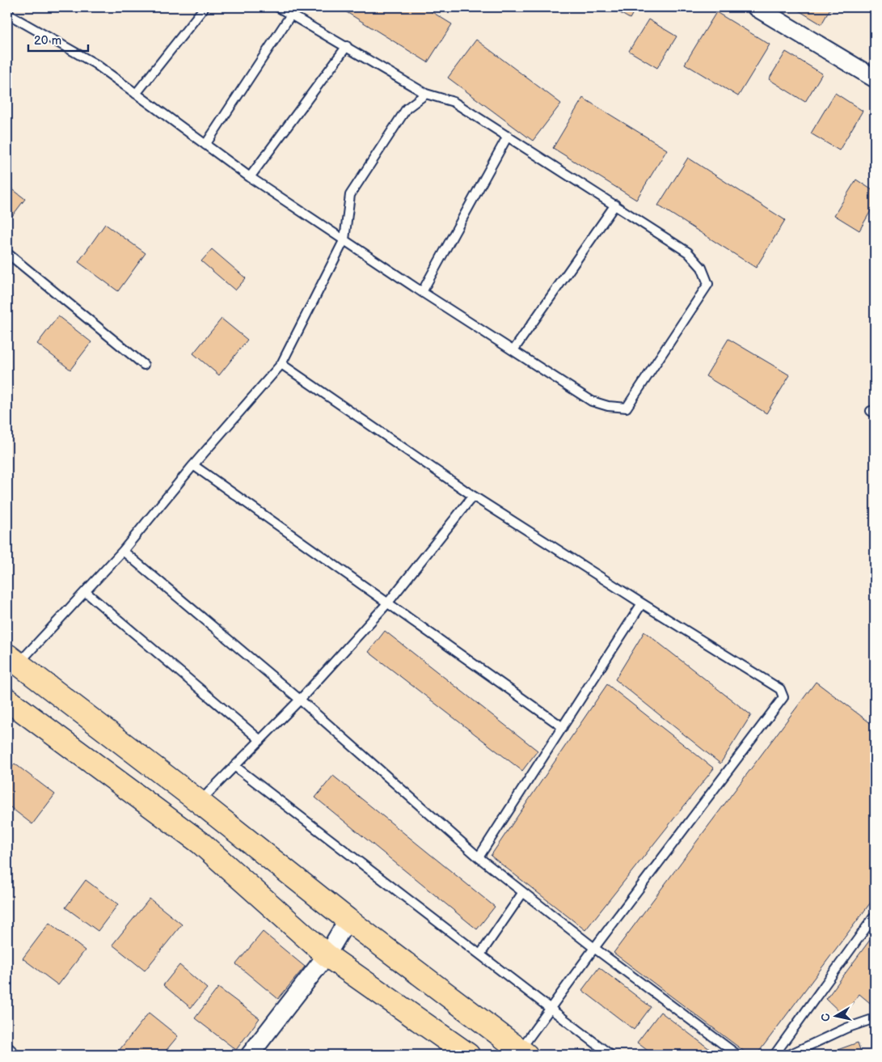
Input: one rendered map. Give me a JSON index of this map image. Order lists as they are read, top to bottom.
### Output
{
  "scale_bar": "20 m",
  "north": "left"
}
